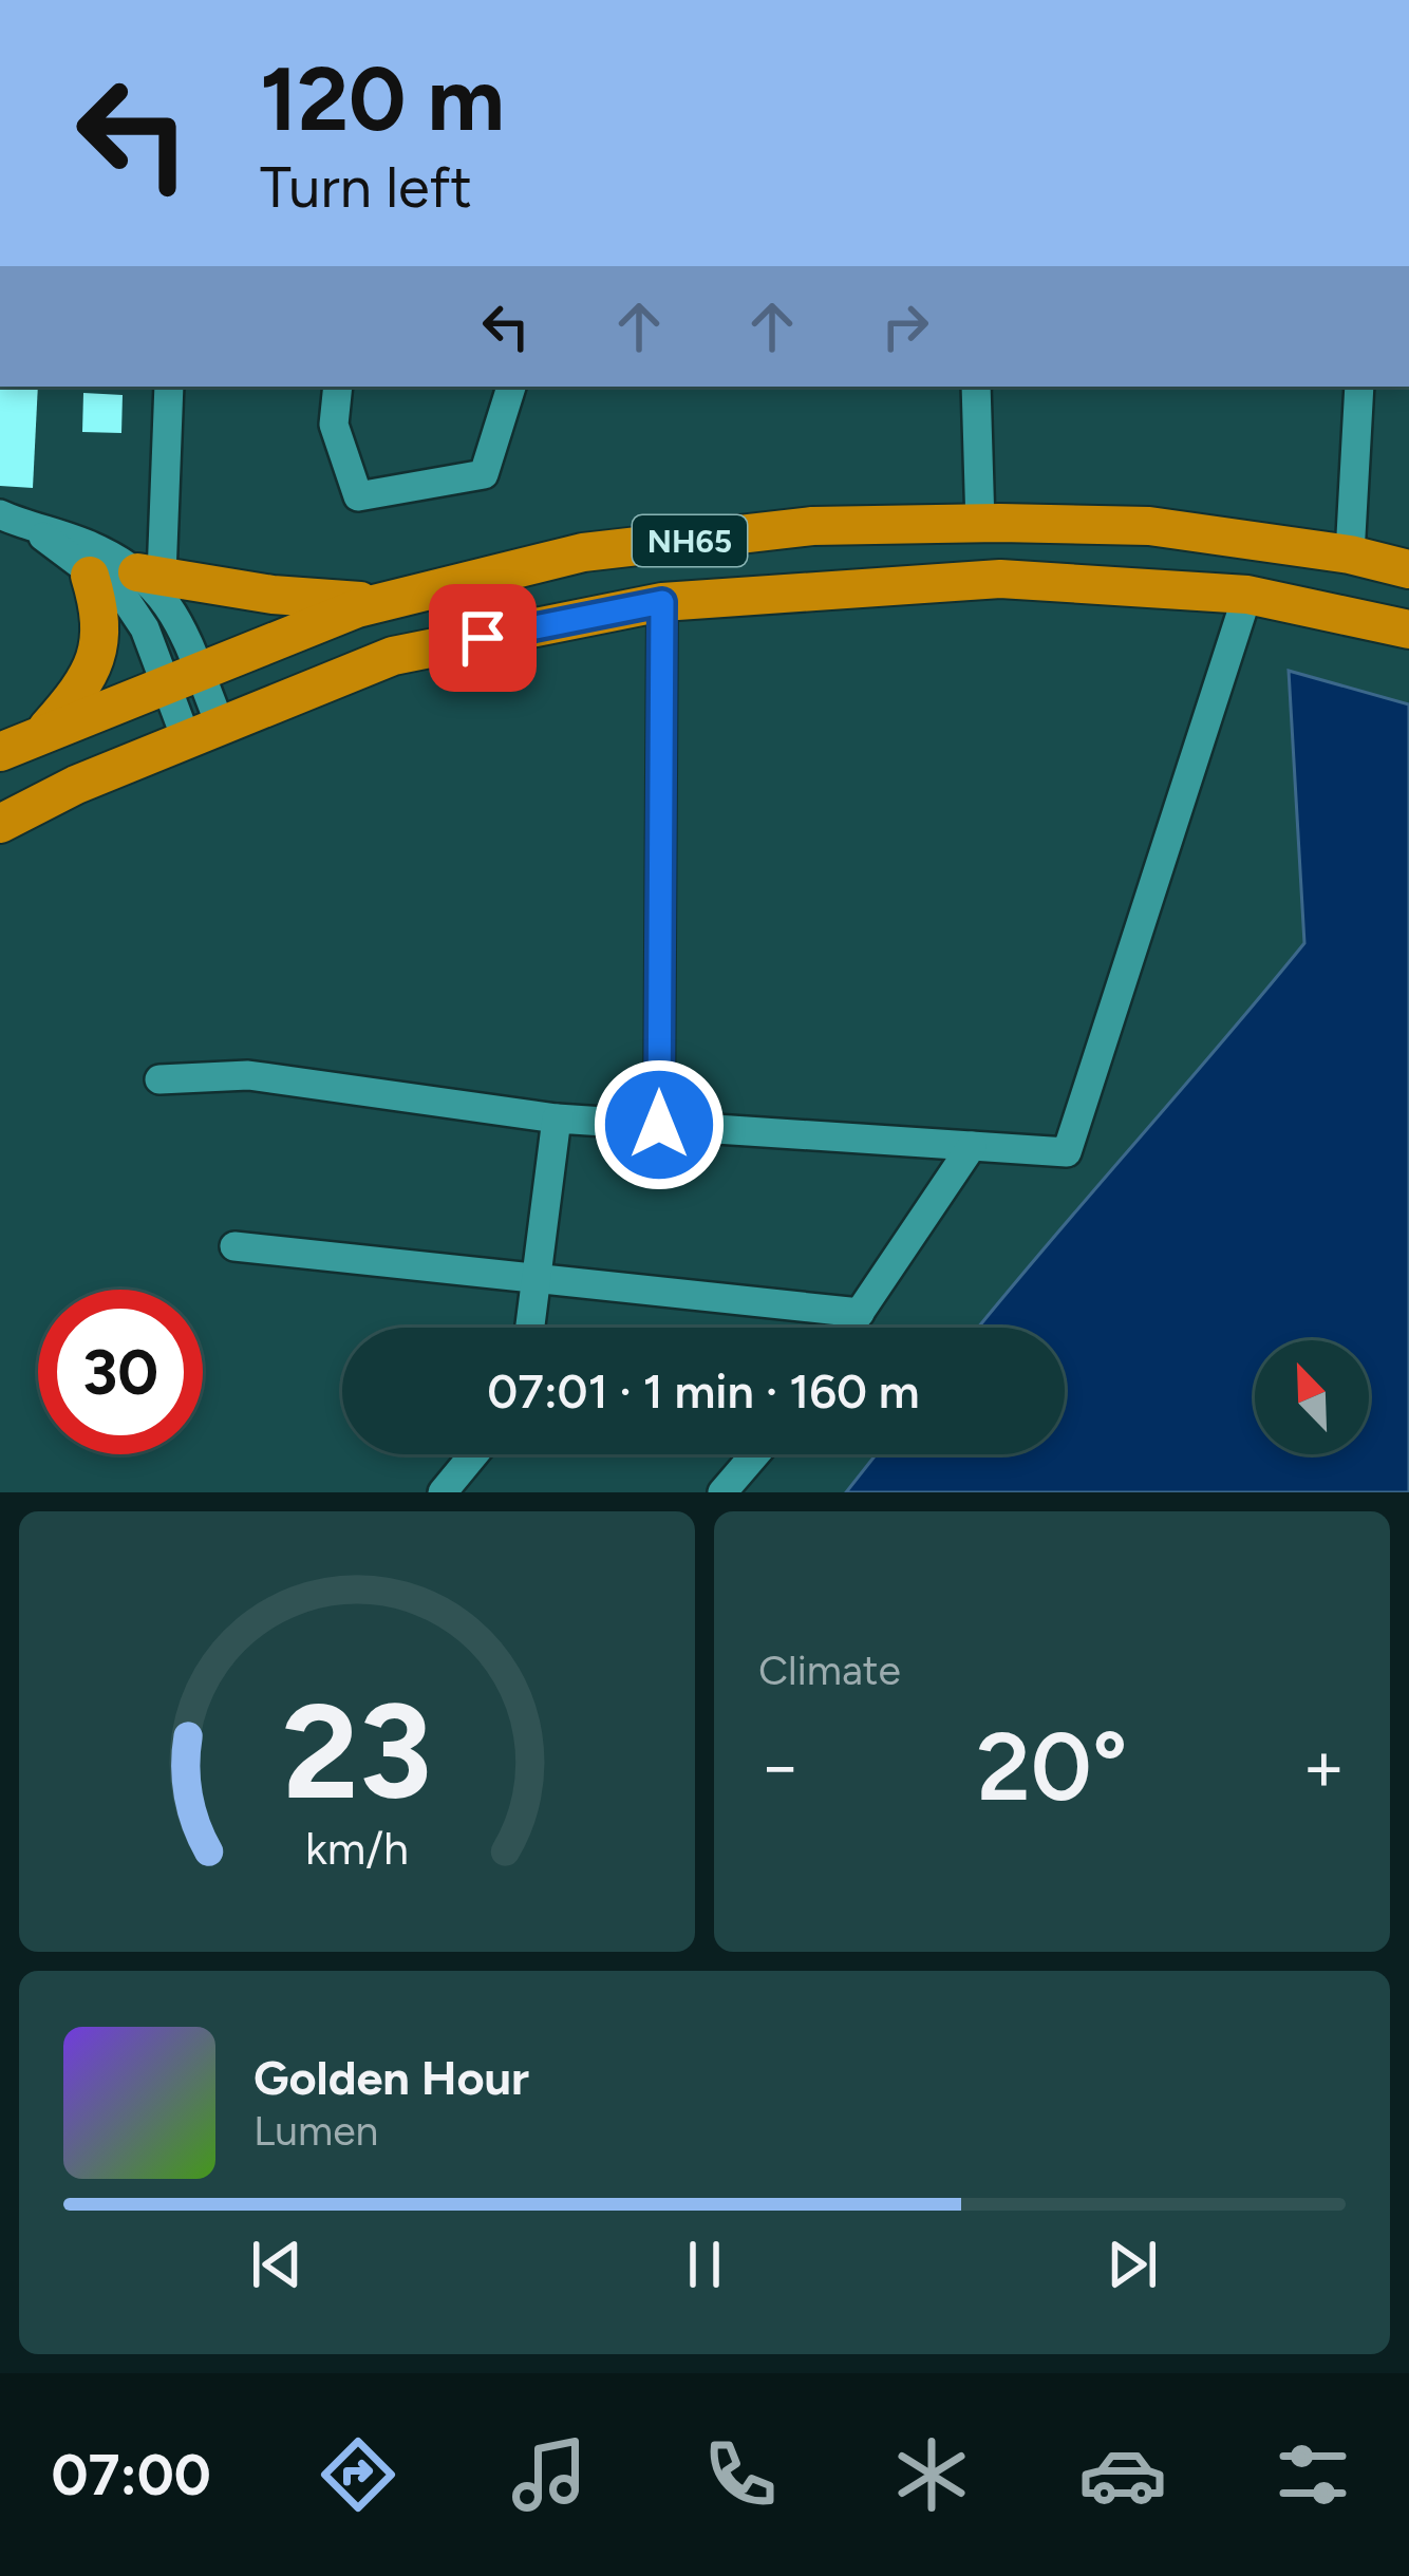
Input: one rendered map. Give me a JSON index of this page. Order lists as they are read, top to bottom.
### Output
{
  "streets": {
    "highway": ["NH65"]
  },
  "north": "top left",
  "page": {
    "turn": ["120 m", "Turn left"],
    "limit": "30",
    "trip": "07:01 · 1 min · 160 m",
    "tile": "Climate",
    "heat": ["−", "20°", "+"],
    "song": ["Golden Hour", "Lumen"],
    "tabs": "07:00",
    "gauge": ["23", "km/h"]
  }
}
